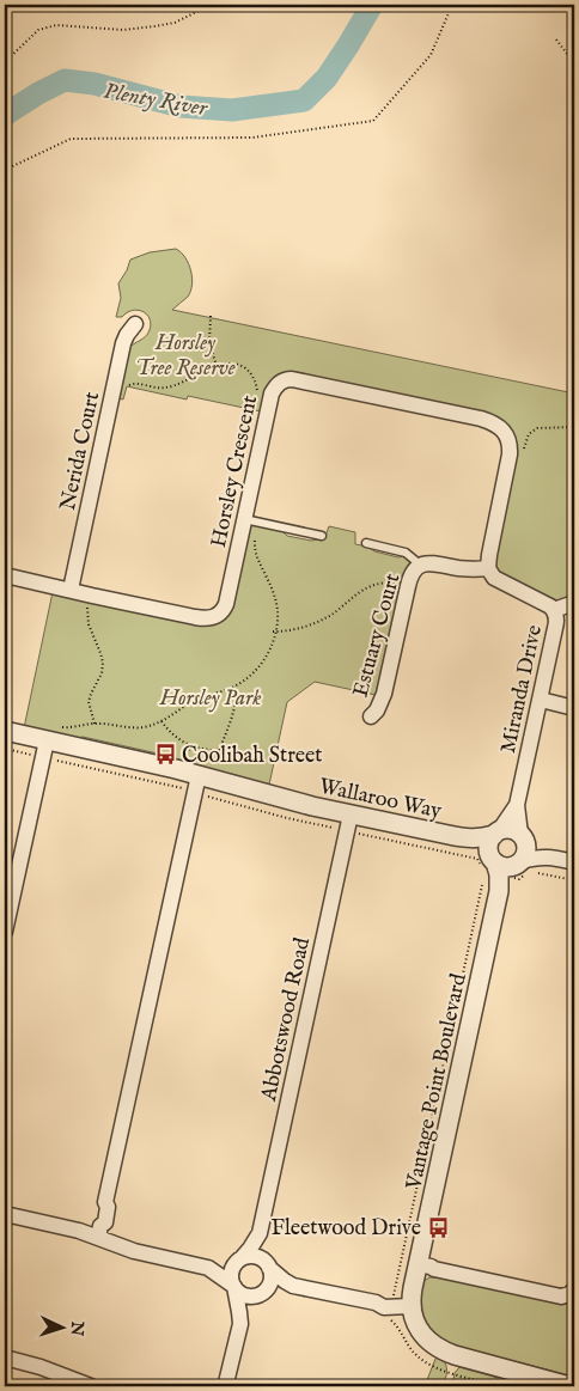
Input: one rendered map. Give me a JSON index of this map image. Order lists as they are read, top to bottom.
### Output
{
  "streets": {
    "street": [
      "Nerida Court",
      "Horsley Crescent",
      "Estuary Court",
      "Miranda Drive",
      "Wallaroo Way",
      "Abbotswood Road",
      "Vantage Point Boulevard"
    ]
  },
  "crossings": [
    ["Nerida Court", "Horsley Crescent"],
    ["Miranda Drive", "Wallaroo Way"],
    ["Wallaroo Way", "Abbotswood Road"],
    ["Wallaroo Way", "Vantage Point Boulevard"]
  ],
  "water": ["Plenty River"],
  "parks": ["Horsley Tree Reserve", "Horsley Park"],
  "places": {
    "bus stop": ["Coolibah Street", "Fleetwood Drive"]
  },
  "north": "right"
}
